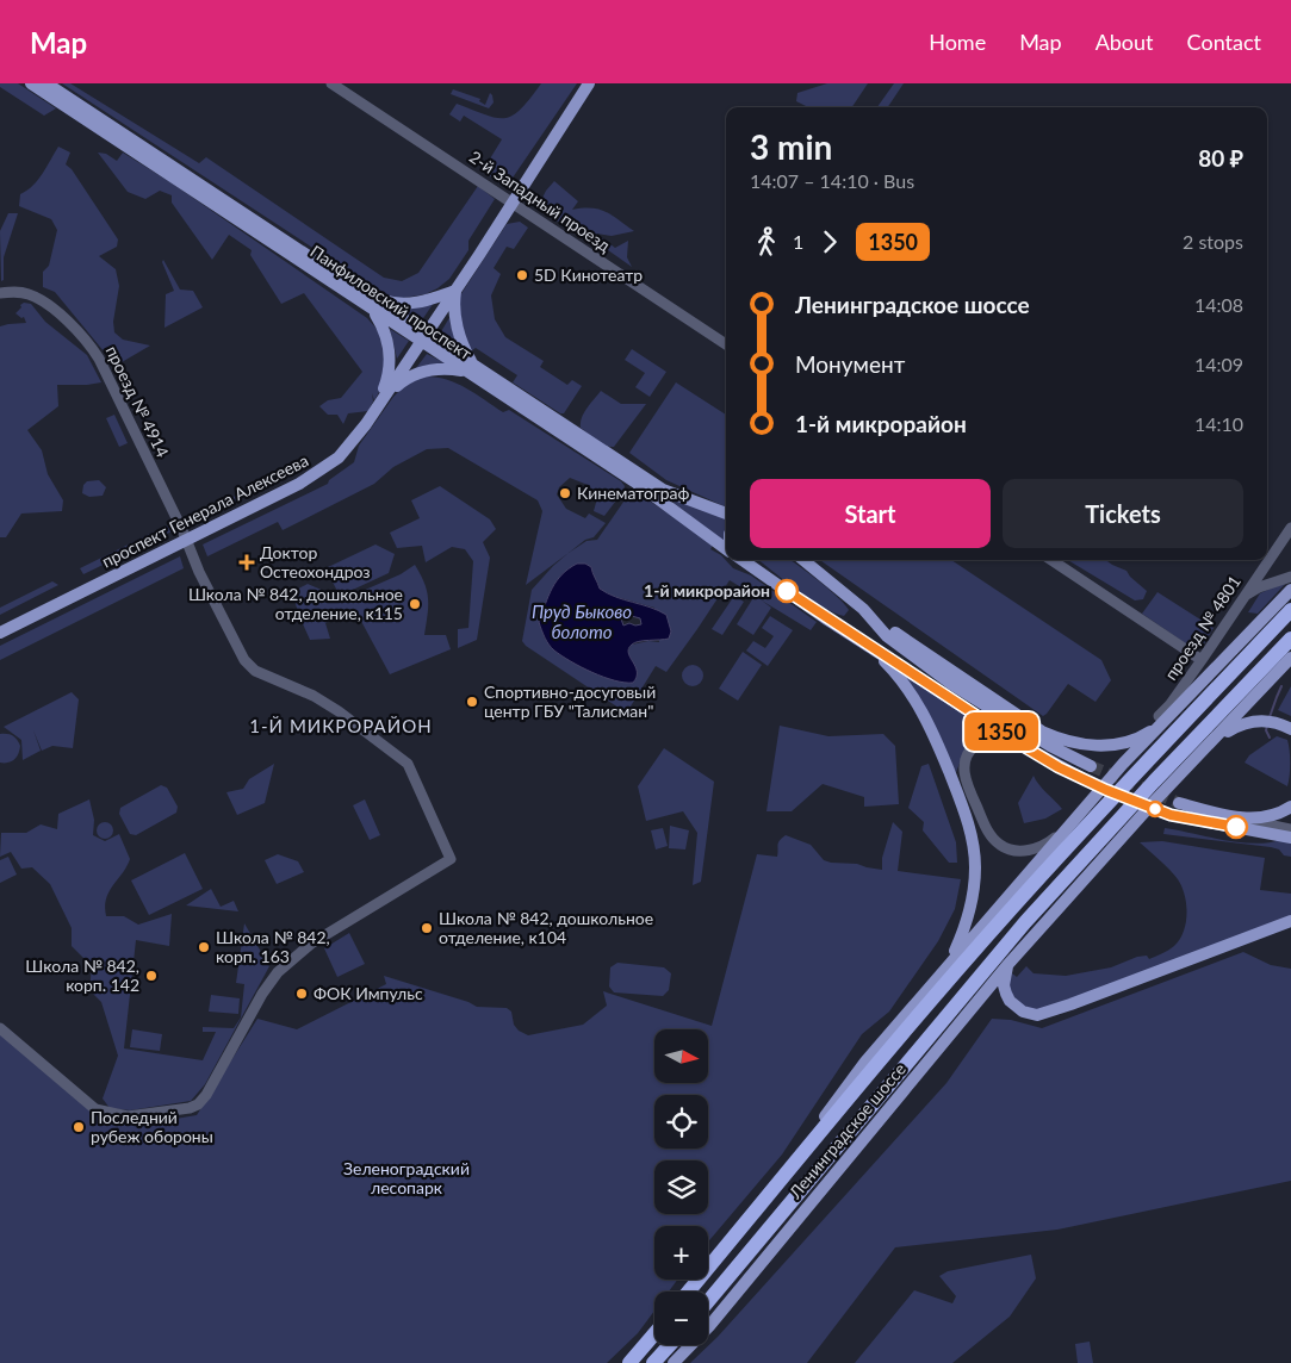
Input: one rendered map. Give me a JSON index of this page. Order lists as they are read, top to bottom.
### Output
{
  "streets": {
    "highway": ["Ленинградское шоссе"],
    "main road": ["Панфиловский проспект", "проспект Генерала Алексеева"],
    "street": ["2-й Западный проезд", "проезд № 4914", "проезд № 4801"]
  },
  "crossings": [
    ["2-й Западный проезд", "проспект Генерала Алексеева"],
    ["Панфиловский проспект", "проспект Генерала Алексеева"],
    ["проезд № 4914", "проспект Генерала Алексеева"],
    ["проезд № 4801", "Ленинградское шоссе"]
  ],
  "districts": ["1-Й МИКРОРАЙОН"],
  "water": ["Пруд Быково болото"],
  "parks": ["Зеленоградский лесопарк"],
  "places": {
    "other": [
      "5D Кинотеатр",
      "Кинематограф",
      "1-й микрорайон",
      "Школа № 842, дошкольное отделение, к115",
      "Спортивно-досуговый центр ГБУ \"Талисман\"",
      "Школа № 842, дошкольное отделение, к104",
      "Школа № 842, корп. 163",
      "Школа № 842, корп. 142",
      "ФОК Импульс",
      "Последний рубеж обороны"
    ],
    "health": ["Доктор Остеохондроз"]
  },
  "lines": ["bus line 1350"],
  "north": "right",
  "page": {
    "header": "Map",
    "nav": [
      "Home",
      "Map",
      "About",
      "Contact"
    ],
    "on_map": "1350",
    "heading": ["3 min", "14:07 – 14:10 · Bus", "80 ₽"],
    "legs": ["1", "1350", "2 stops"],
    "list": [
      {
        "name": "Ленинградское шоссе",
        "value": "14:08"
      },
      {
        "name": "Монумент",
        "value": "14:09"
      },
      {
        "name": "1-й микрорайон",
        "value": "14:10"
      }
    ],
    "buttons": ["Start", "Tickets"],
    "map_buttons": ["+", "−"]
  }
}
